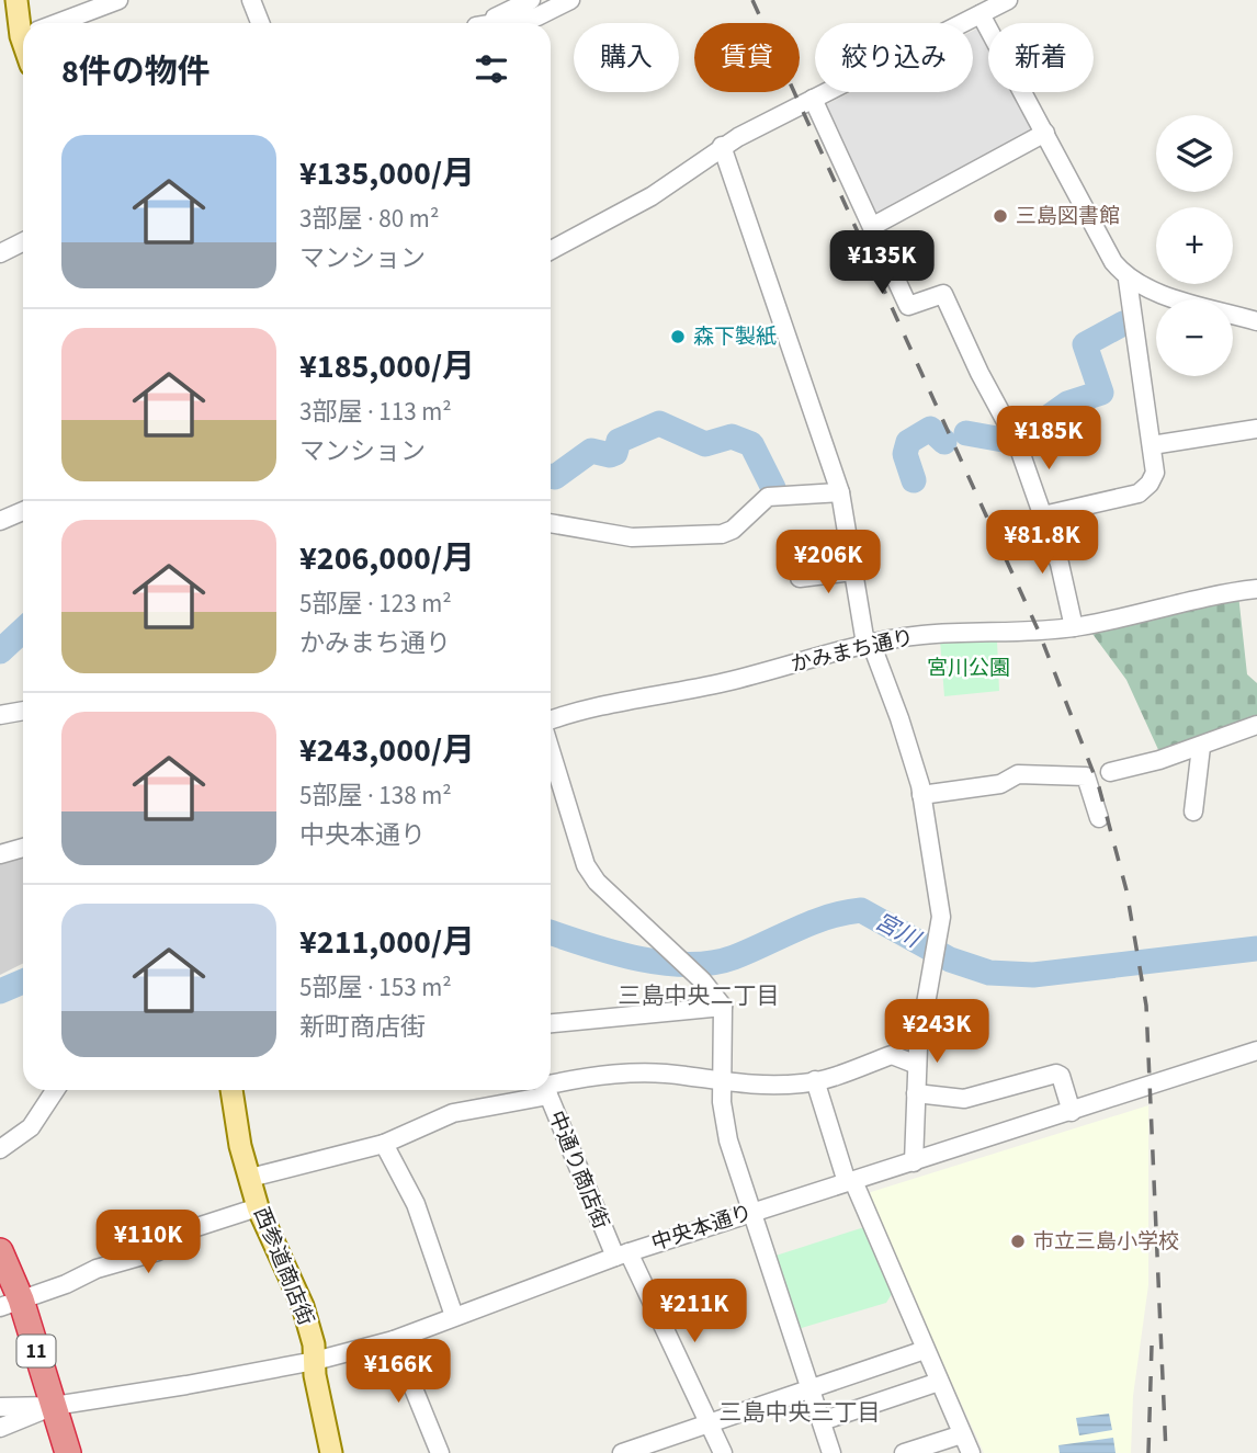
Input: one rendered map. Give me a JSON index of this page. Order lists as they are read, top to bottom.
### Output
{
  "streets": {
    "highway": ["11"],
    "main road": ["西参道商店街"],
    "street": ["かみまち通り", "中通り商店街", "中央本通り"]
  },
  "crossings": [
    ["中通り商店街", "中央本通り"],
    ["中央本通り", "西参道商店街"],
    ["中央本通り", "11"]
  ],
  "districts": ["三島中央二丁目", "三島中央三丁目"],
  "water": ["宮川"],
  "parks": ["宮川公園"],
  "places": ["三島図書館", "森下製紙", "市立三島小学校"],
  "page": {
    "chip": [
      "購入",
      "賃貸",
      "絞り込み",
      "新着"
    ],
    "heading": "8件の物件",
    "map_buttons": ["+", "−"],
    "list": [
      {
        "name": "¥135,000/月",
        "note": "3部屋 · 80 m² · マンション"
      },
      {
        "name": "¥185,000/月",
        "note": "3部屋 · 113 m² · マンション"
      },
      {
        "name": "¥206,000/月",
        "note": "5部屋 · 123 m² · かみまち通り"
      },
      {
        "name": "¥243,000/月",
        "note": "5部屋 · 138 m² · 中央本通り"
      },
      {
        "name": "¥211,000/月",
        "note": "5部屋 · 153 m² · 新町商店街"
      }
    ],
    "price": [
      "¥135K",
      "¥185K",
      "¥81.8K",
      "¥206K",
      "¥243K",
      "¥110K",
      "¥211K",
      "¥166K"
    ]
  }
}
